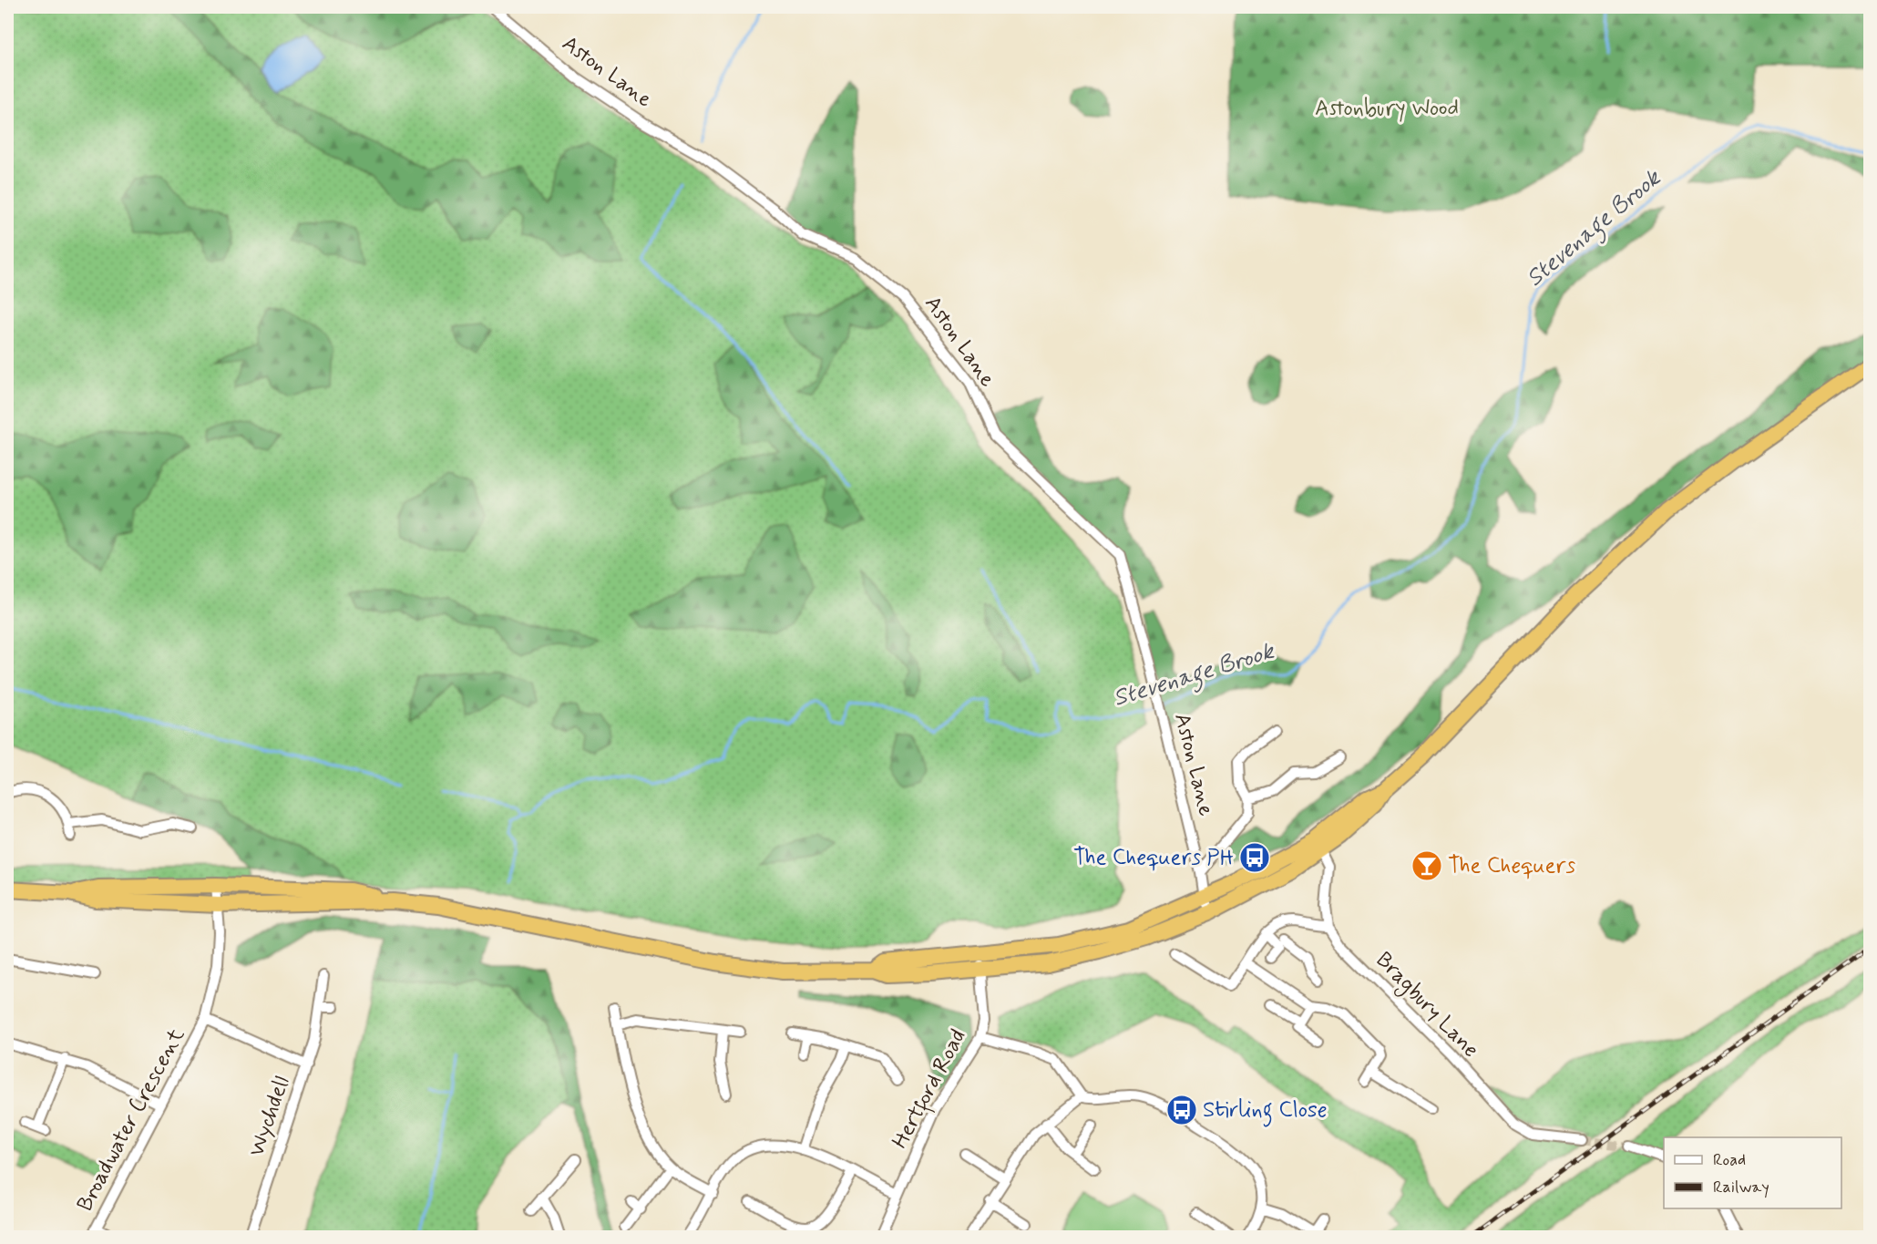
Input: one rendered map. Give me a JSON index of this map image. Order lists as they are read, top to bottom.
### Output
{
  "streets": {
    "street": [
      "Aston Lane",
      "Bragbury Lane",
      "Hertford Road",
      "Wychdell",
      "Broadwater Crescent"
    ]
  },
  "crossings": [
    ["Wychdell", "Broadwater Crescent"]
  ],
  "water": ["Stevenage Brook"],
  "parks": ["Astonbury Wood"],
  "places": {
    "bus stop": ["The Chequers PH", "Stirling Close"],
    "bar": ["The Chequers"]
  },
  "legend": ["Road", "Railway"]
}
